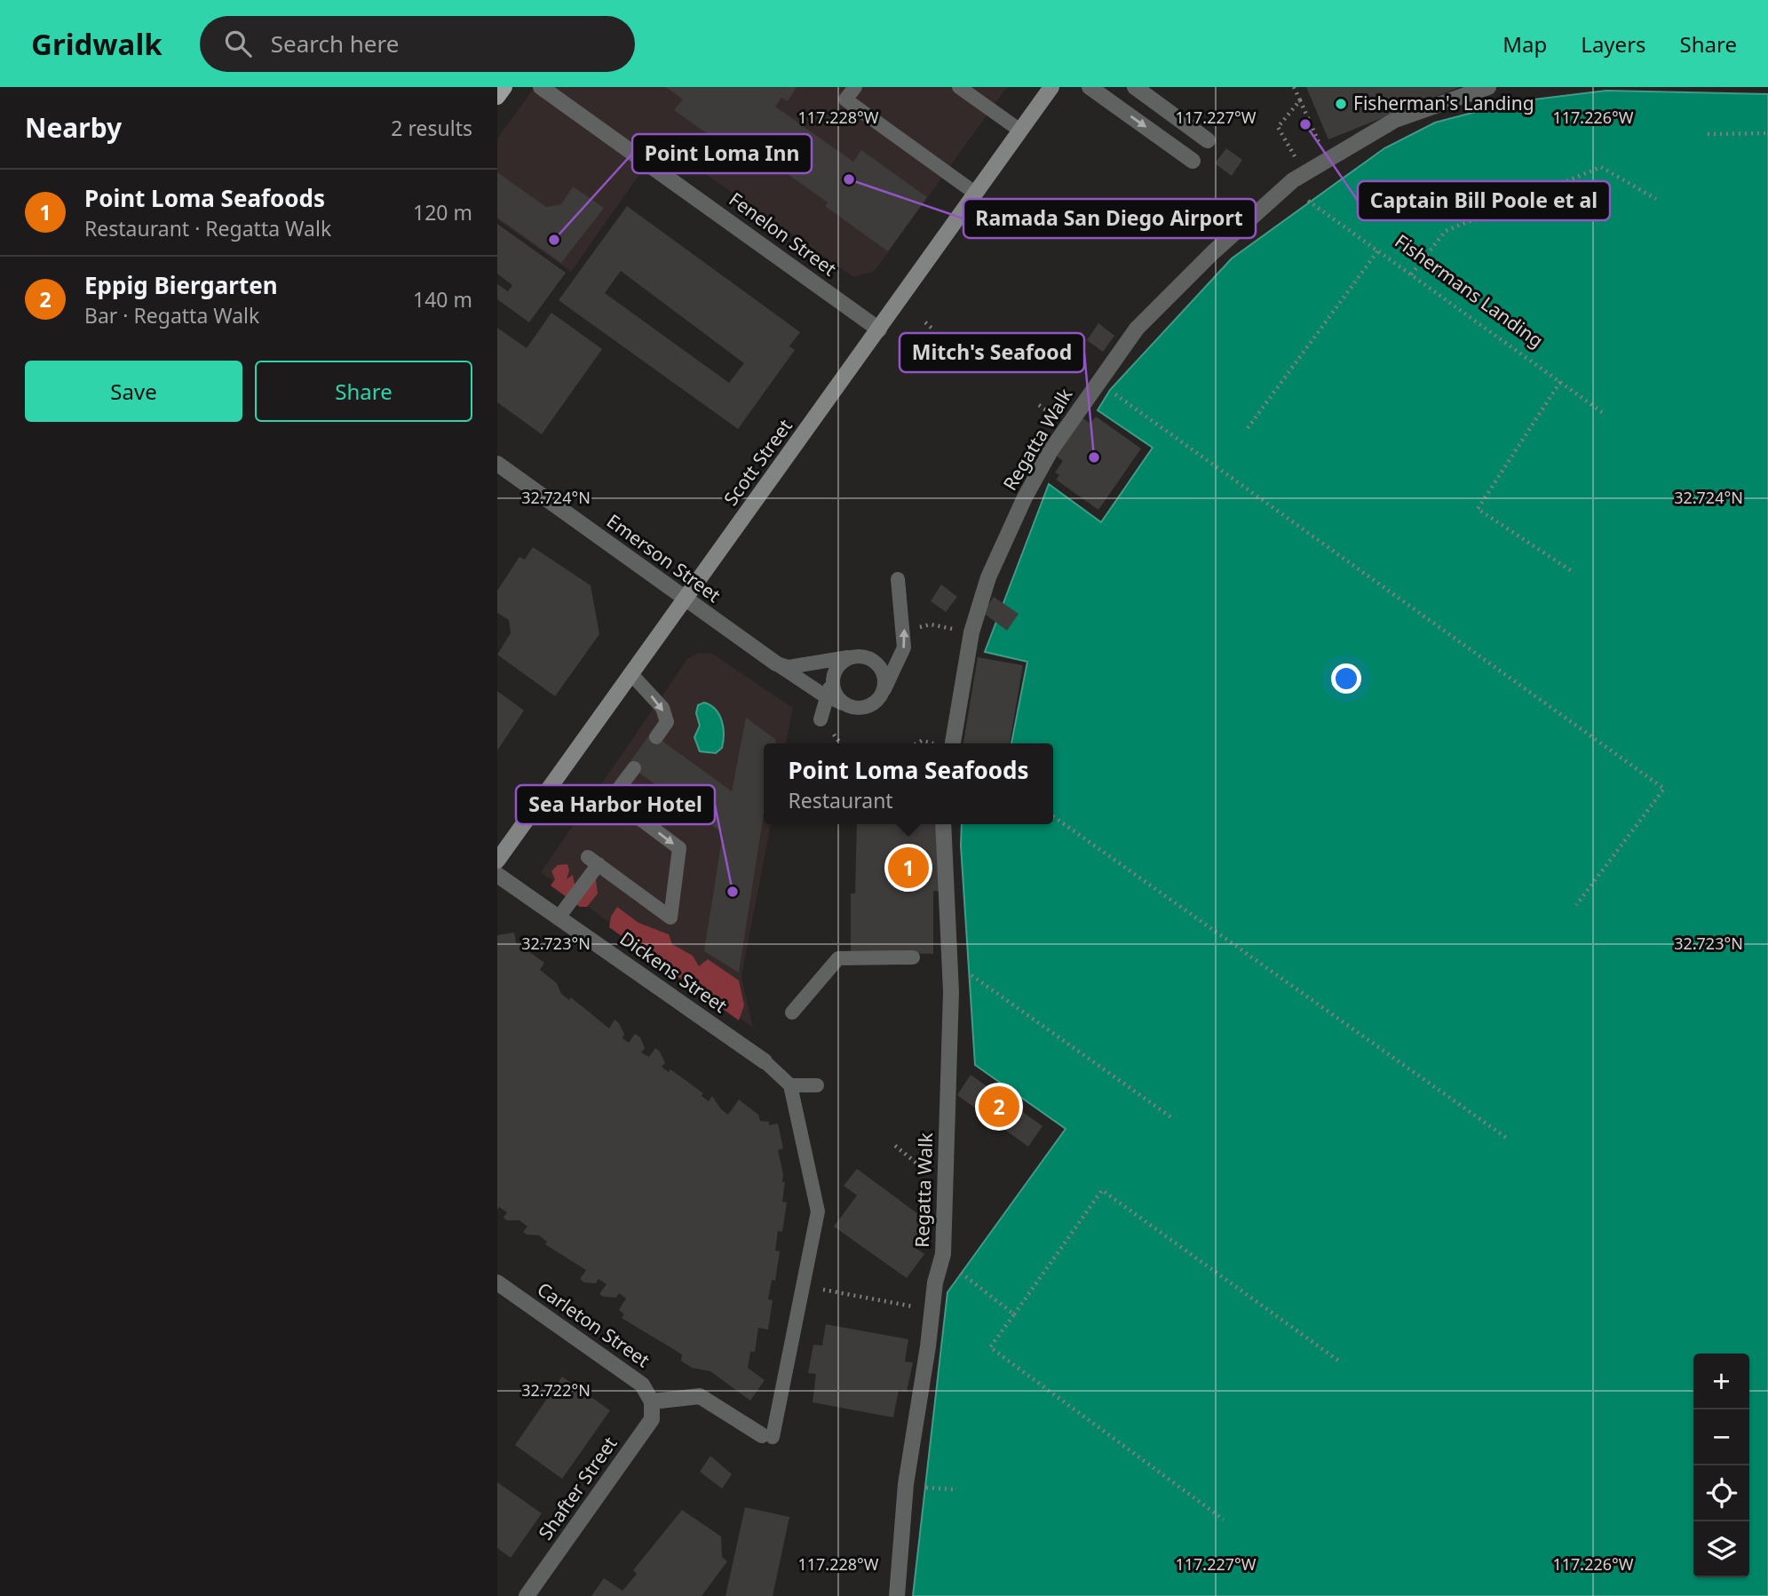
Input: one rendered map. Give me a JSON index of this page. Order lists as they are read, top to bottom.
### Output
{
  "streets": {
    "main road": ["Scott Street"],
    "street": [
      "Fenelon Street",
      "Regatta Walk",
      "Emerson Street",
      "Dickens Street",
      "Carleton Street",
      "Shafter Street"
    ],
    "path": ["Fishermans Landing"]
  },
  "crossings": [
    ["Fenelon Street", "Scott Street"],
    ["Scott Street", "Emerson Street"],
    ["Carleton Street", "Shafter Street"]
  ],
  "places": [
    "Fisherman's Landing",
    "Captain Bill Poole et al",
    "Ramada San Diego Airport",
    "Point Loma Inn",
    "Mitch's Seafood",
    "Sea Harbor Hotel"
  ],
  "page": {
    "header": "Gridwalk",
    "search": "Search here",
    "nav": ["Map", "Layers", "Share"],
    "heading": ["Nearby", "2 results"],
    "list": [
      {
        "mark": "1",
        "name": "Point Loma Seafoods",
        "note": "Restaurant · Regatta Walk",
        "value": "120 m"
      },
      {
        "mark": "2",
        "name": "Eppig Biergarten",
        "note": "Bar · Regatta Walk",
        "value": "140 m"
      }
    ],
    "buttons": ["Save", "Share"],
    "popup": ["Point Loma Seafoods", "Restaurant"],
    "pins": ["1", "2"],
    "map_buttons": ["+", "−"]
  },
  "coordinates": [
    "117.228°W",
    "117.227°W",
    "117.226°W",
    "32.724°N",
    "32.723°N",
    "32.722°N"
  ]
}
